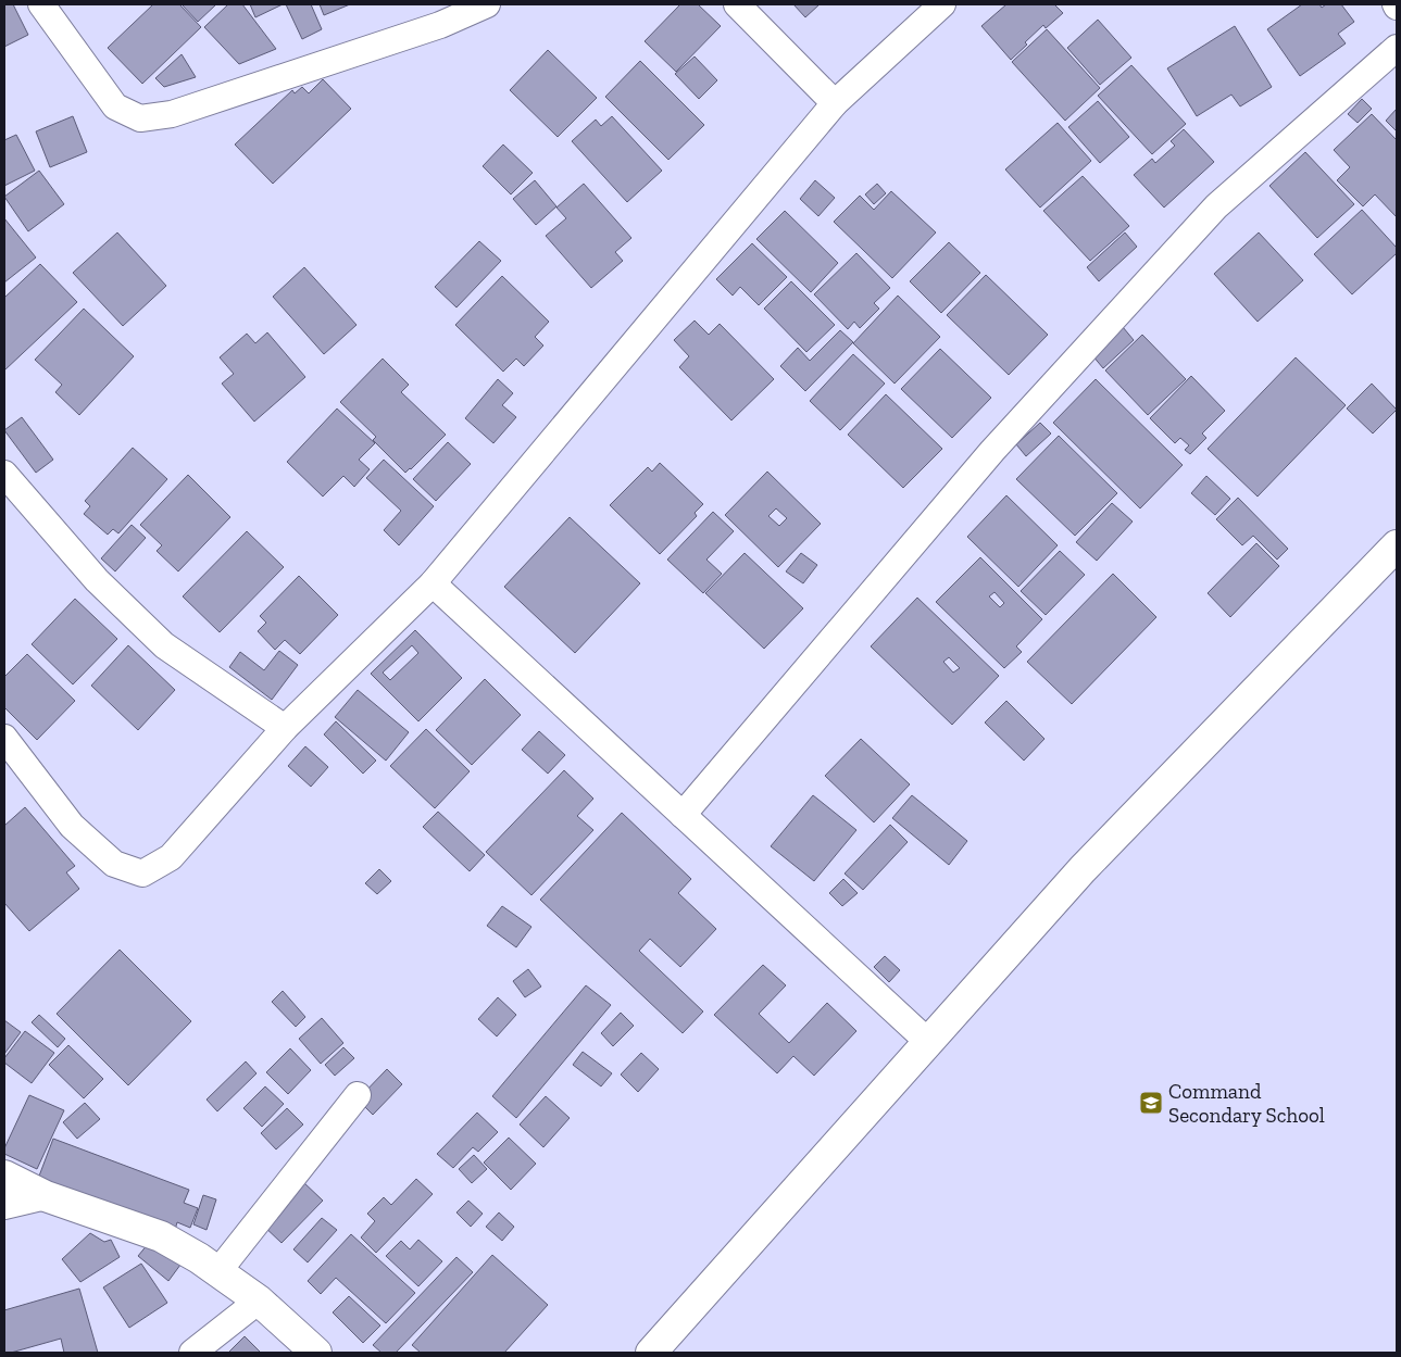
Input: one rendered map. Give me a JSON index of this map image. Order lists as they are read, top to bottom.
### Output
{
  "places": {
    "school or university": ["Command Secondary School"]
  }
}
